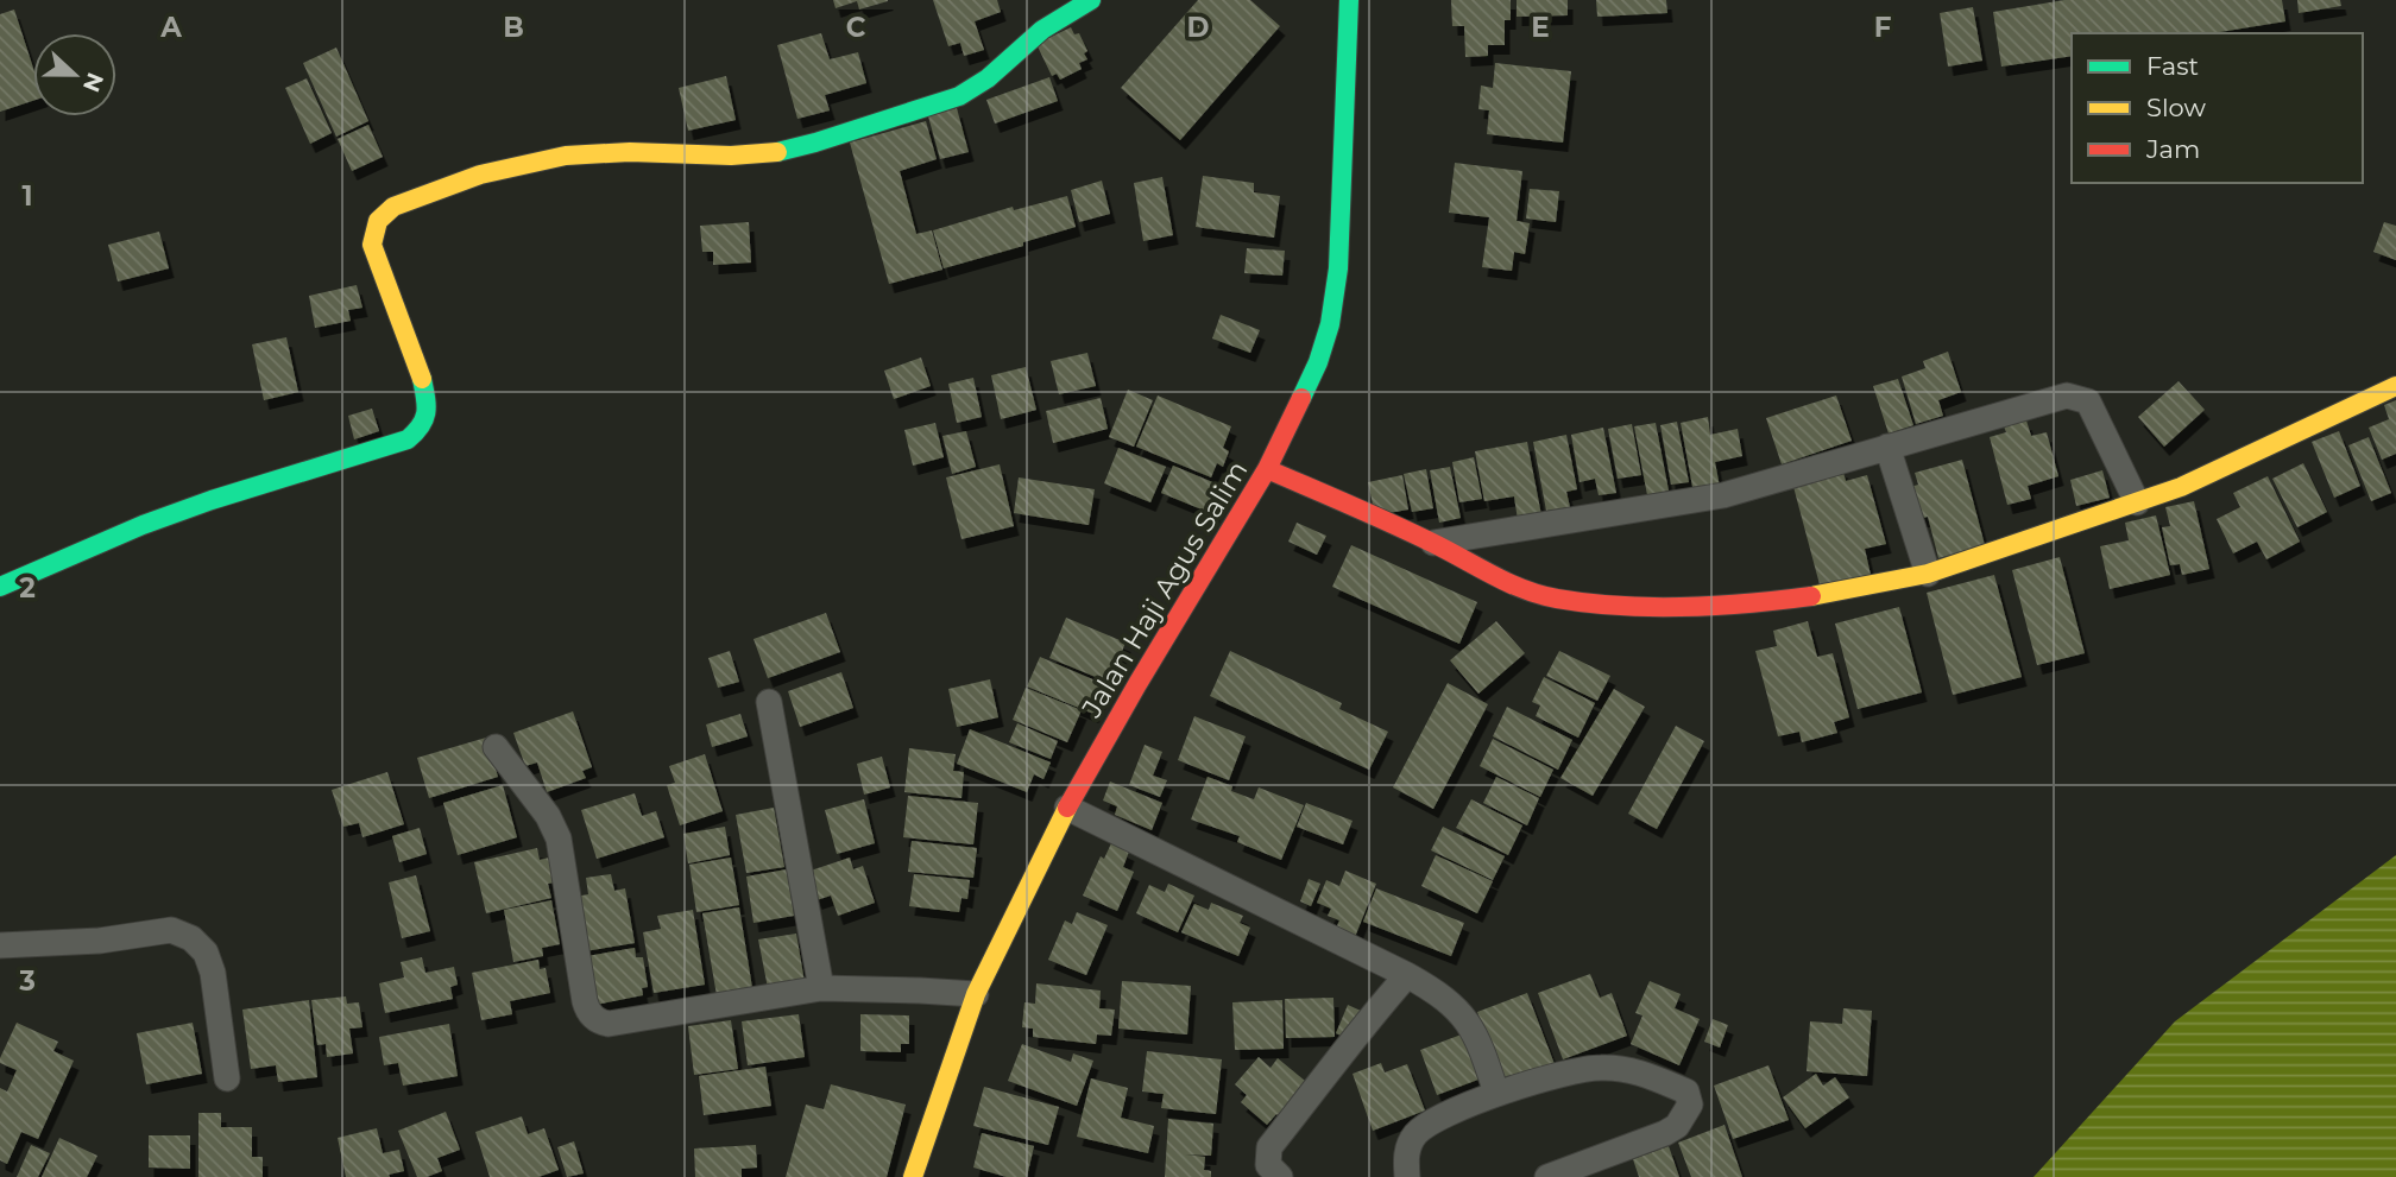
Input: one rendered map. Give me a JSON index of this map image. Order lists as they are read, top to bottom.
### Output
{
  "streets": {
    "street": ["Jalan Haji Agus Salim"]
  },
  "legend": ["Fast", "Slow", "Jam"],
  "north": "right",
  "grid": {
    "columns": [
      "A",
      "B",
      "C",
      "D",
      "E",
      "F"
    ],
    "rows": ["1", "2", "3"]
  }
}
